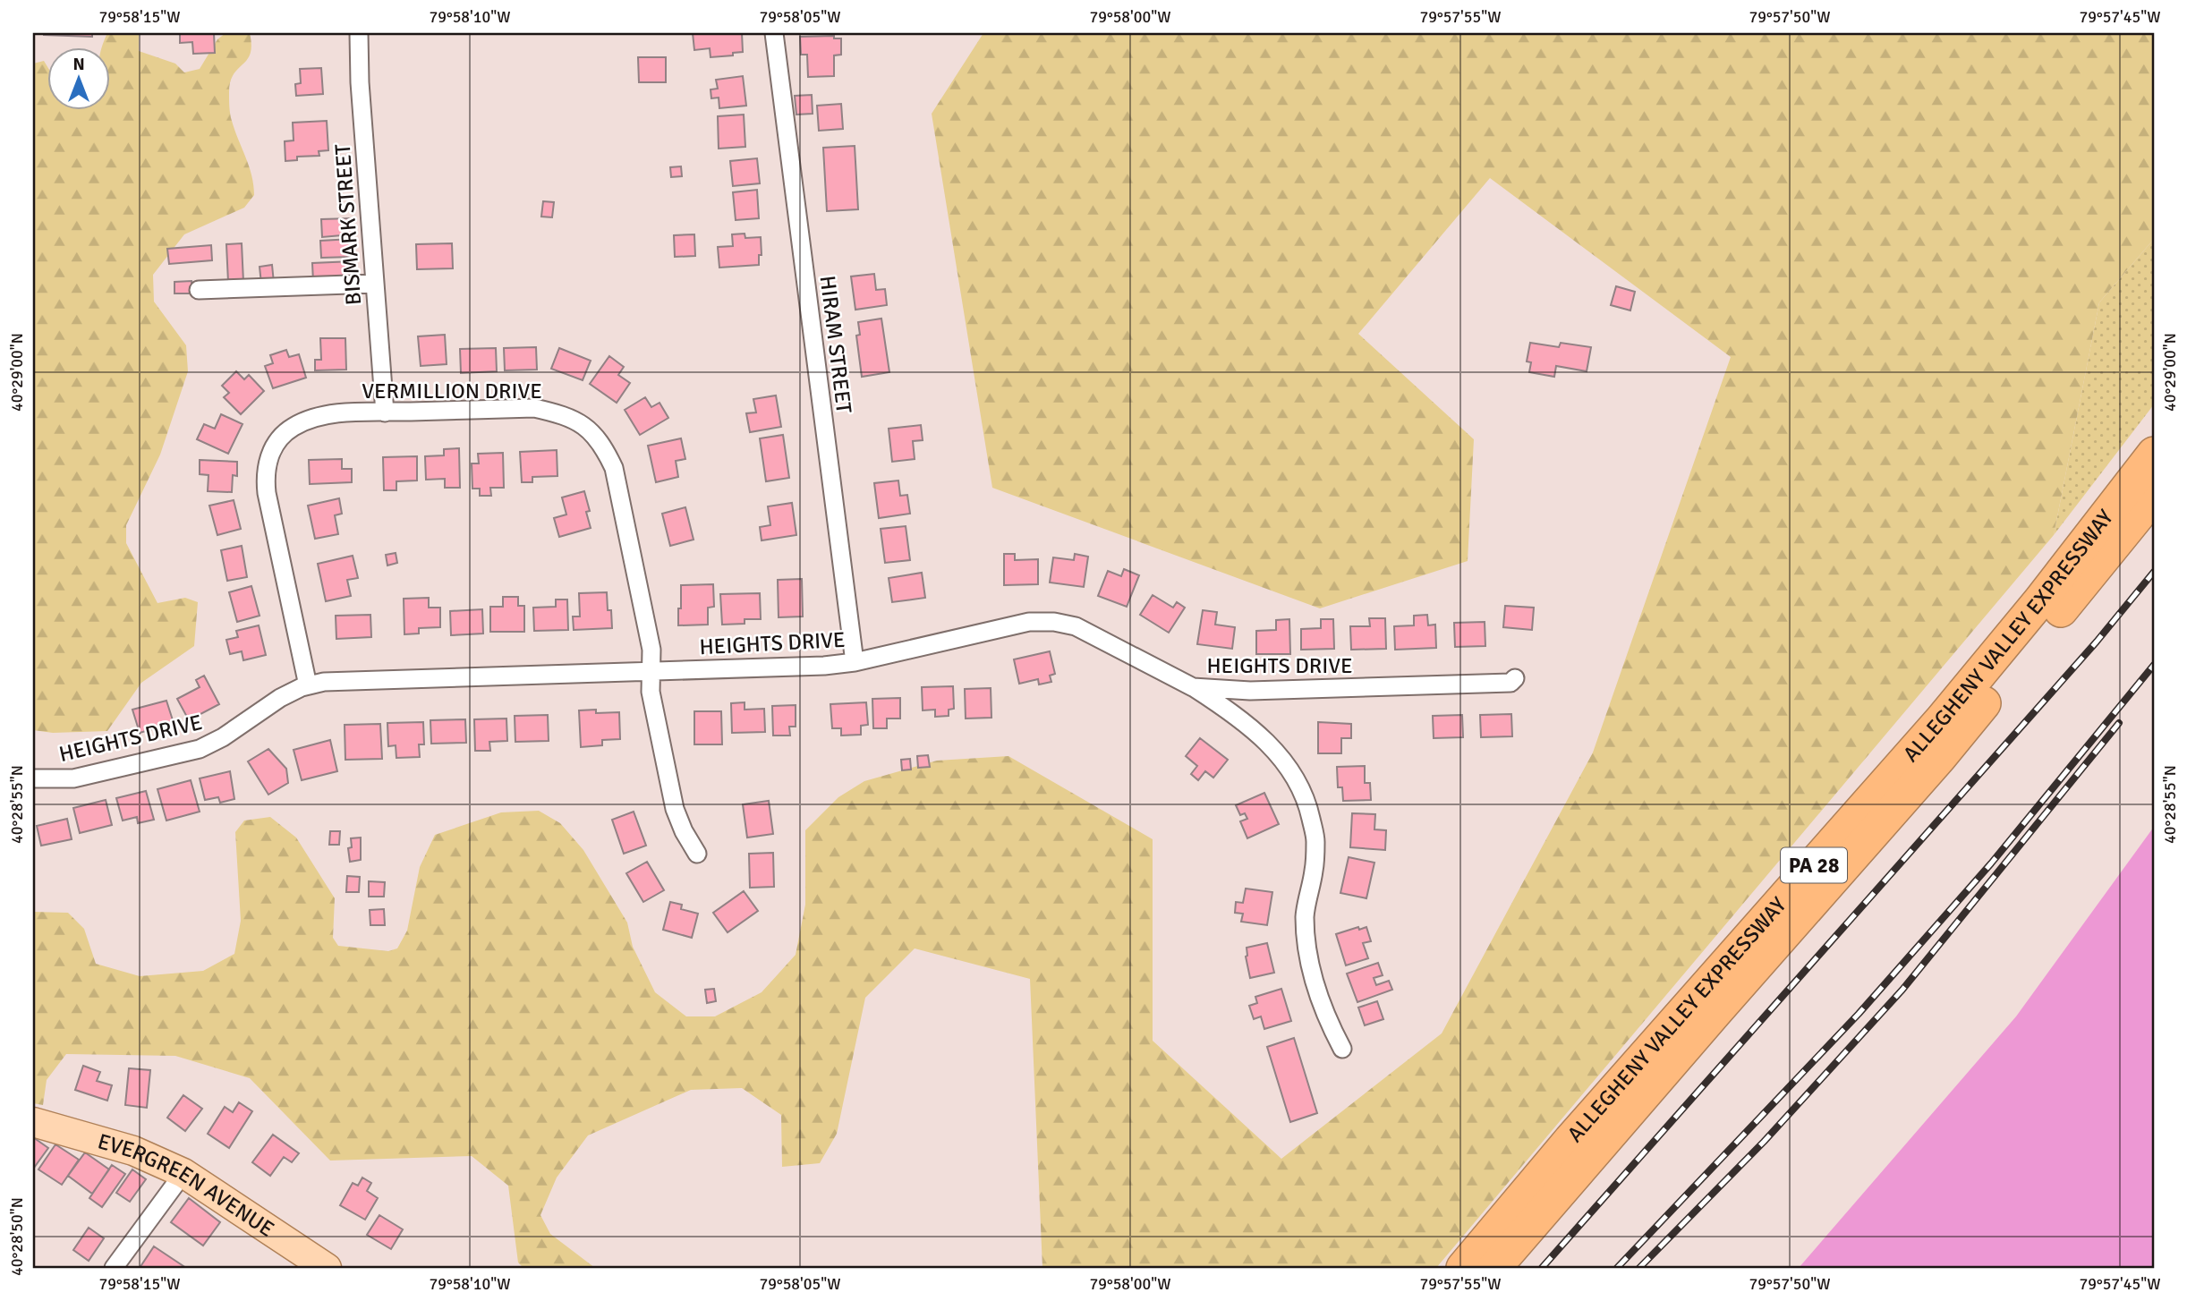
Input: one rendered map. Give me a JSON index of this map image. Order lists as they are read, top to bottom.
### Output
{
  "streets": {
    "highway": ["ALLEGHENY VALLEY EXPRESSWAY", "PA 28"],
    "main road": ["EVERGREEN AVENUE"],
    "street": [
      "BISMARK STREET",
      "HIRAM STREET",
      "VERMILLION DRIVE",
      "HEIGHTS DRIVE"
    ]
  },
  "crossings": [
    ["BISMARK STREET", "VERMILLION DRIVE"],
    ["HIRAM STREET", "HEIGHTS DRIVE"],
    ["VERMILLION DRIVE", "HEIGHTS DRIVE"]
  ],
  "north": "top",
  "coordinates": [
    "79°58'15\"W",
    "79°58'10\"W",
    "79°58'05\"W",
    "79°58'00\"W",
    "79°57'55\"W",
    "79°57'50\"W",
    "79°57'45\"W",
    "40°29'00\"N",
    "40°28'55\"N",
    "40°28'50\"N"
  ]
}
